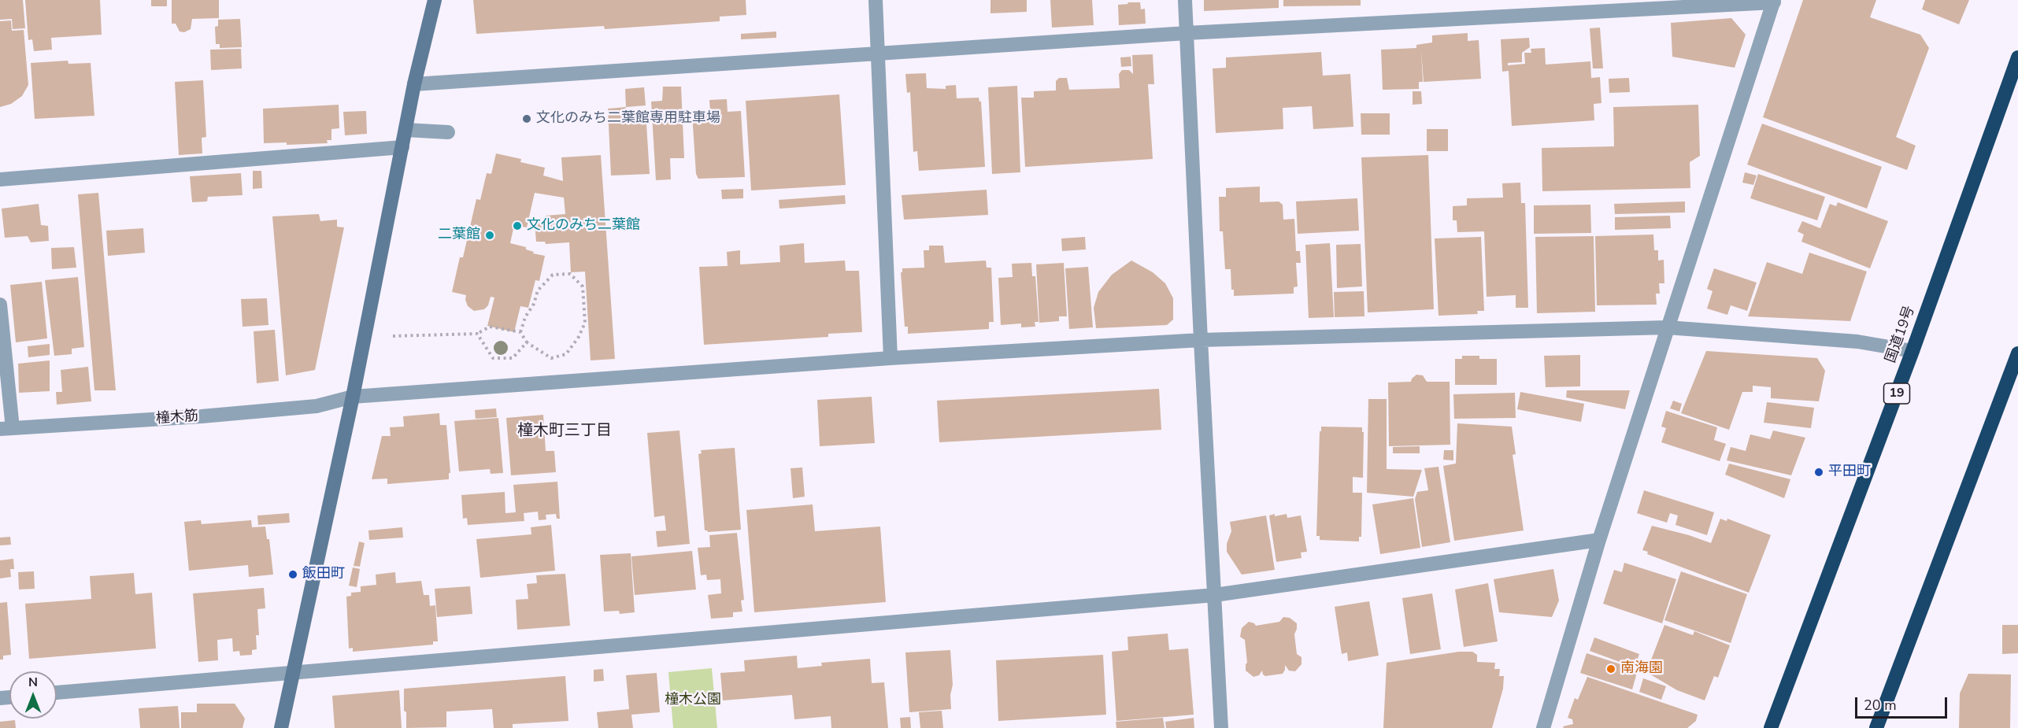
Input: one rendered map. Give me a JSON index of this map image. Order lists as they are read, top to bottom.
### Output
{
  "streets": {
    "highway": ["国道19号", "19"],
    "street": ["橦木筋"]
  },
  "crossings": [
    ["国道19号", "橦木筋"]
  ],
  "districts": ["橦木町三丁目"],
  "parks": ["橦木公園"],
  "places": [
    "文化のみち二葉館専用駐車場",
    "文化のみち二葉館",
    "二葉館",
    "平田町",
    "飯田町",
    "南海園"
  ],
  "scale_bar": "20 m",
  "north": "top"
}
